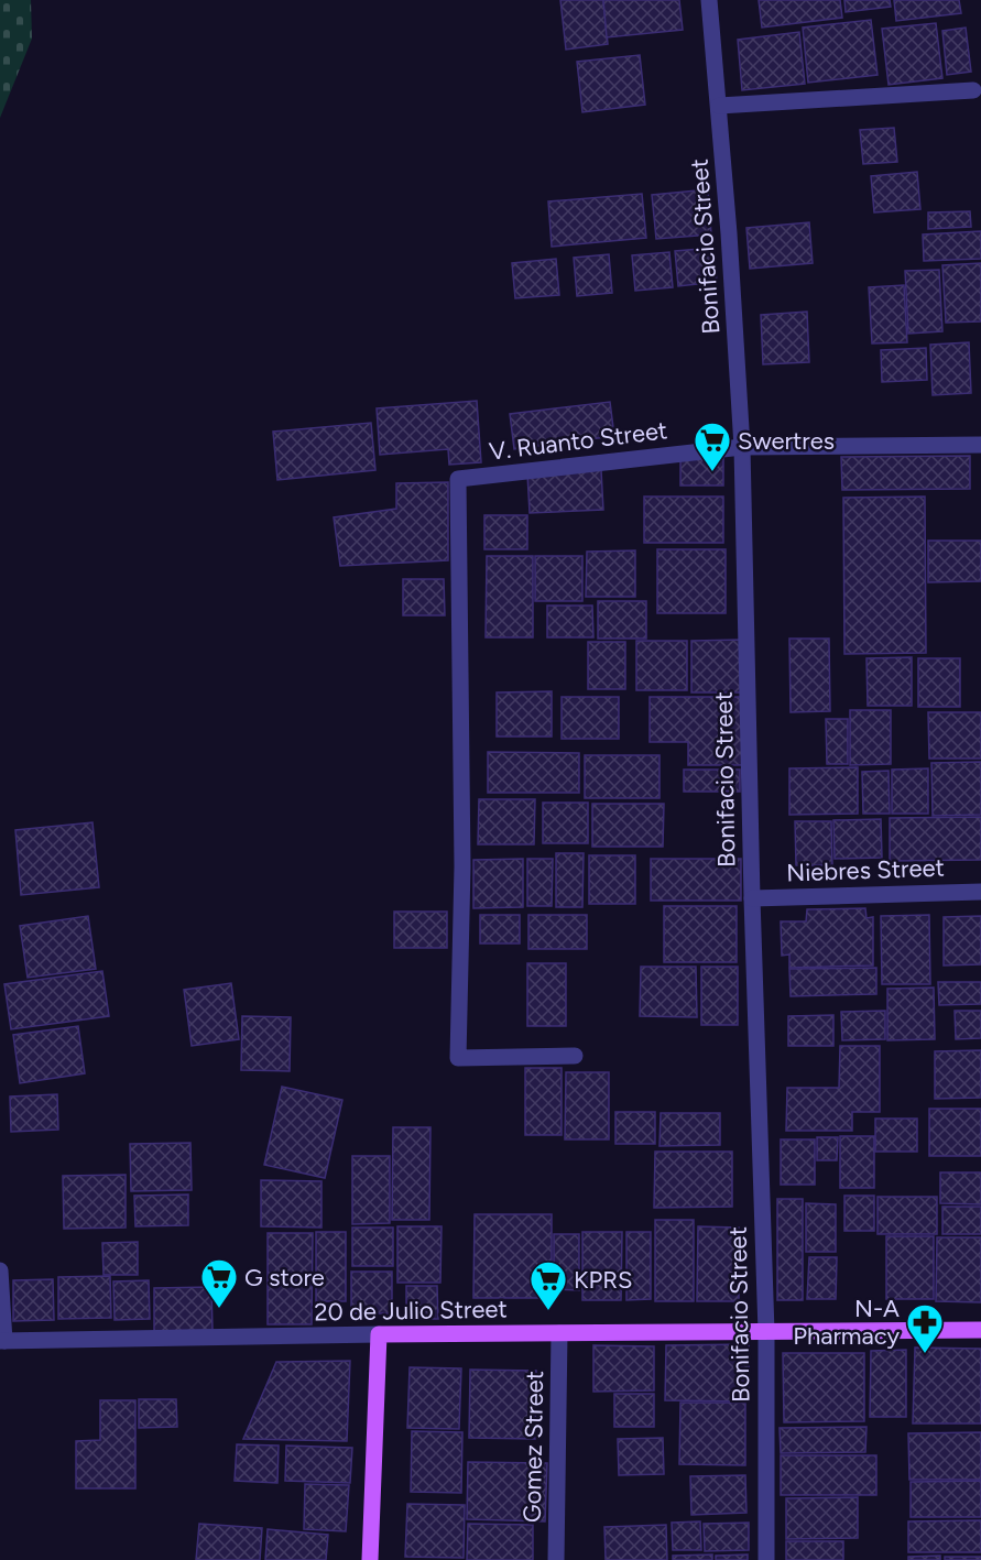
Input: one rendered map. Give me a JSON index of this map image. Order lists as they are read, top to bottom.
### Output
{
  "streets": {
    "main road": ["20 de Julio Street"],
    "street": [
      "Bonifacio Street",
      "V. Ruanto Street",
      "Niebres Street",
      "Gomez Street"
    ]
  },
  "crossings": [
    ["Bonifacio Street", "V. Ruanto Street"],
    ["Bonifacio Street", "Niebres Street"],
    ["Bonifacio Street", "20 de Julio Street"],
    ["20 de Julio Street", "Gomez Street"]
  ],
  "places": {
    "supermarket": ["Swertres", "G store", "KPRS"],
    "pharmacy": ["N-A Pharmacy"]
  }
}
